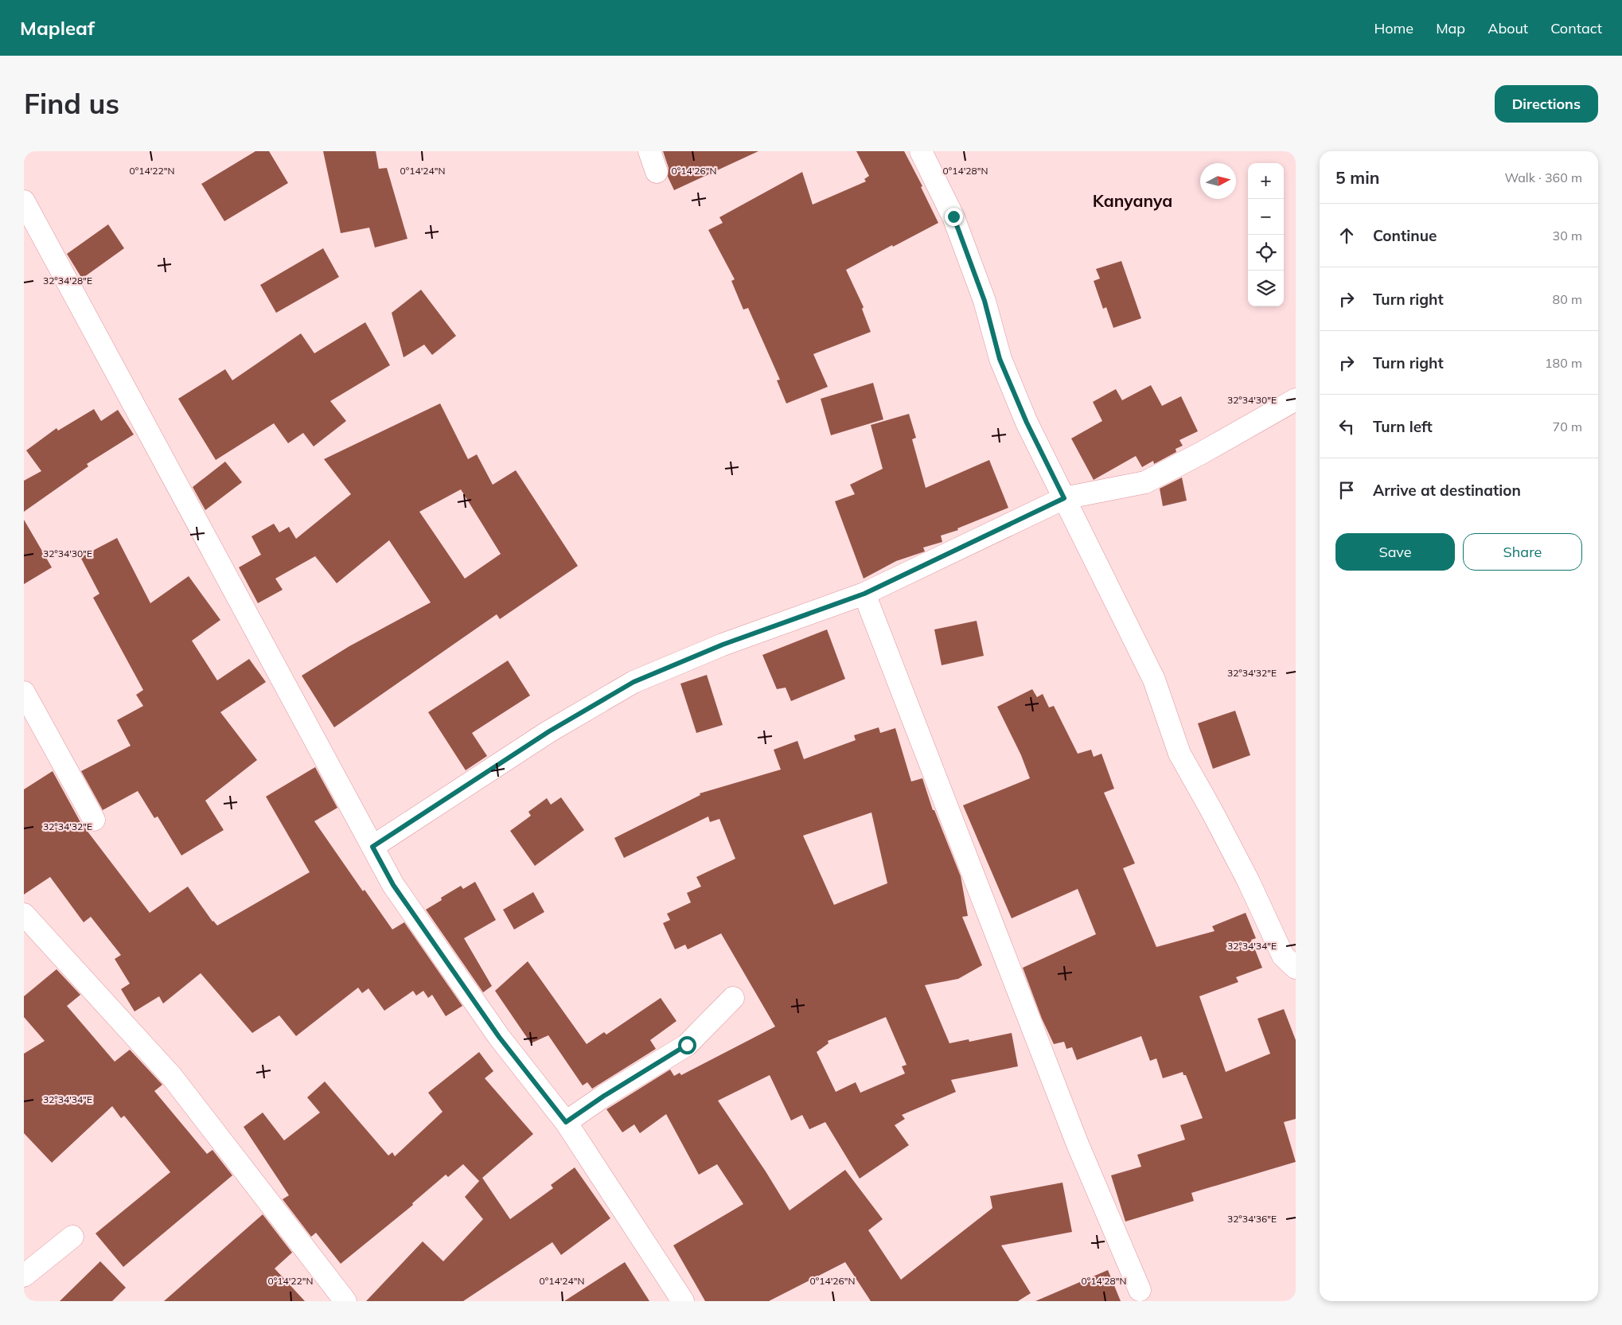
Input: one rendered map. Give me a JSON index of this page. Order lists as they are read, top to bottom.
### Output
{
  "districts": ["Kanyanya"],
  "north": "right",
  "page": {
    "header": "Mapleaf",
    "nav": [
      "Home",
      "Map",
      "About",
      "Contact"
    ],
    "buttons": [
      "Directions",
      ["Save", "Share"]
    ],
    "title": "Find us",
    "heading": ["5 min", "Walk · 360 m"],
    "map_buttons": ["+", "−"],
    "list": [
      ["Continue", "30 m"],
      ["Turn right", "80 m"],
      ["Turn right", "180 m"],
      ["Turn left", "70 m"],
      "Arrive at destination"
    ]
  },
  "coordinates": [
    "0°14'22\"N",
    "0°14'24\"N",
    "0°14'26\"N",
    "0°14'28\"N",
    "32°34'28\"E",
    "32°34'30\"E",
    "32°34'32\"E",
    "32°34'34\"E",
    "32°34'36\"E"
  ]
}
